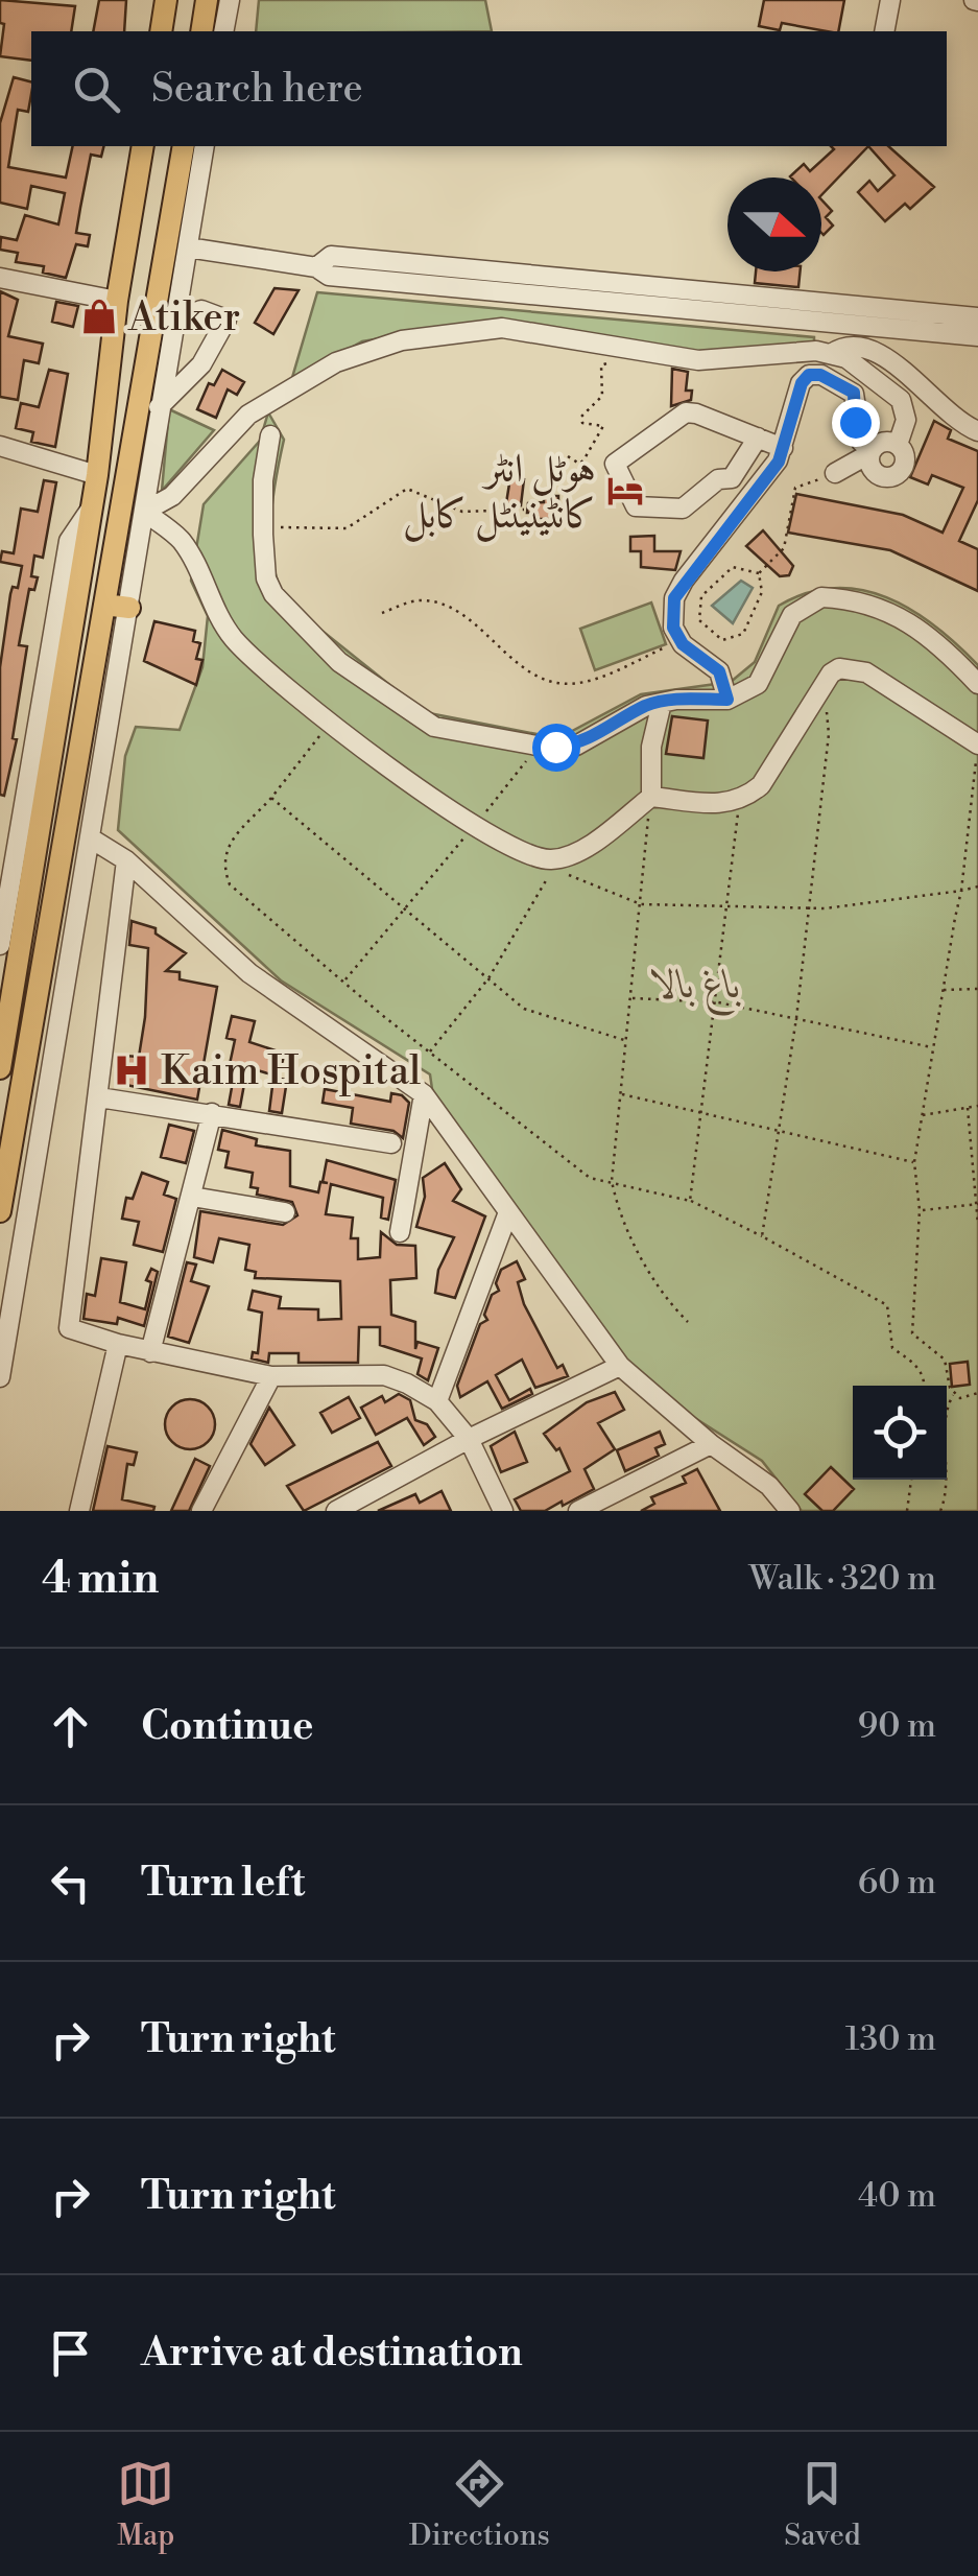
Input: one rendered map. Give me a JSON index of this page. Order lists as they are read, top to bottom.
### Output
{
  "parks": ["باغ بالا"],
  "places": {
    "shop": ["Atiker"],
    "hotel": ["ہوٹل انٹر کانٹینینٹل کابل"],
    "hospital": ["Kaim Hospital"]
  },
  "north": "right",
  "page": {
    "search": "Search here",
    "heading": ["4 min", "Walk · 320 m"],
    "list": [
      ["Continue", "90 m"],
      ["Turn left", "60 m"],
      ["Turn right", "130 m"],
      ["Turn right", "40 m"],
      "Arrive at destination"
    ],
    "nav": ["Map", "Directions", "Saved"]
  }
}
